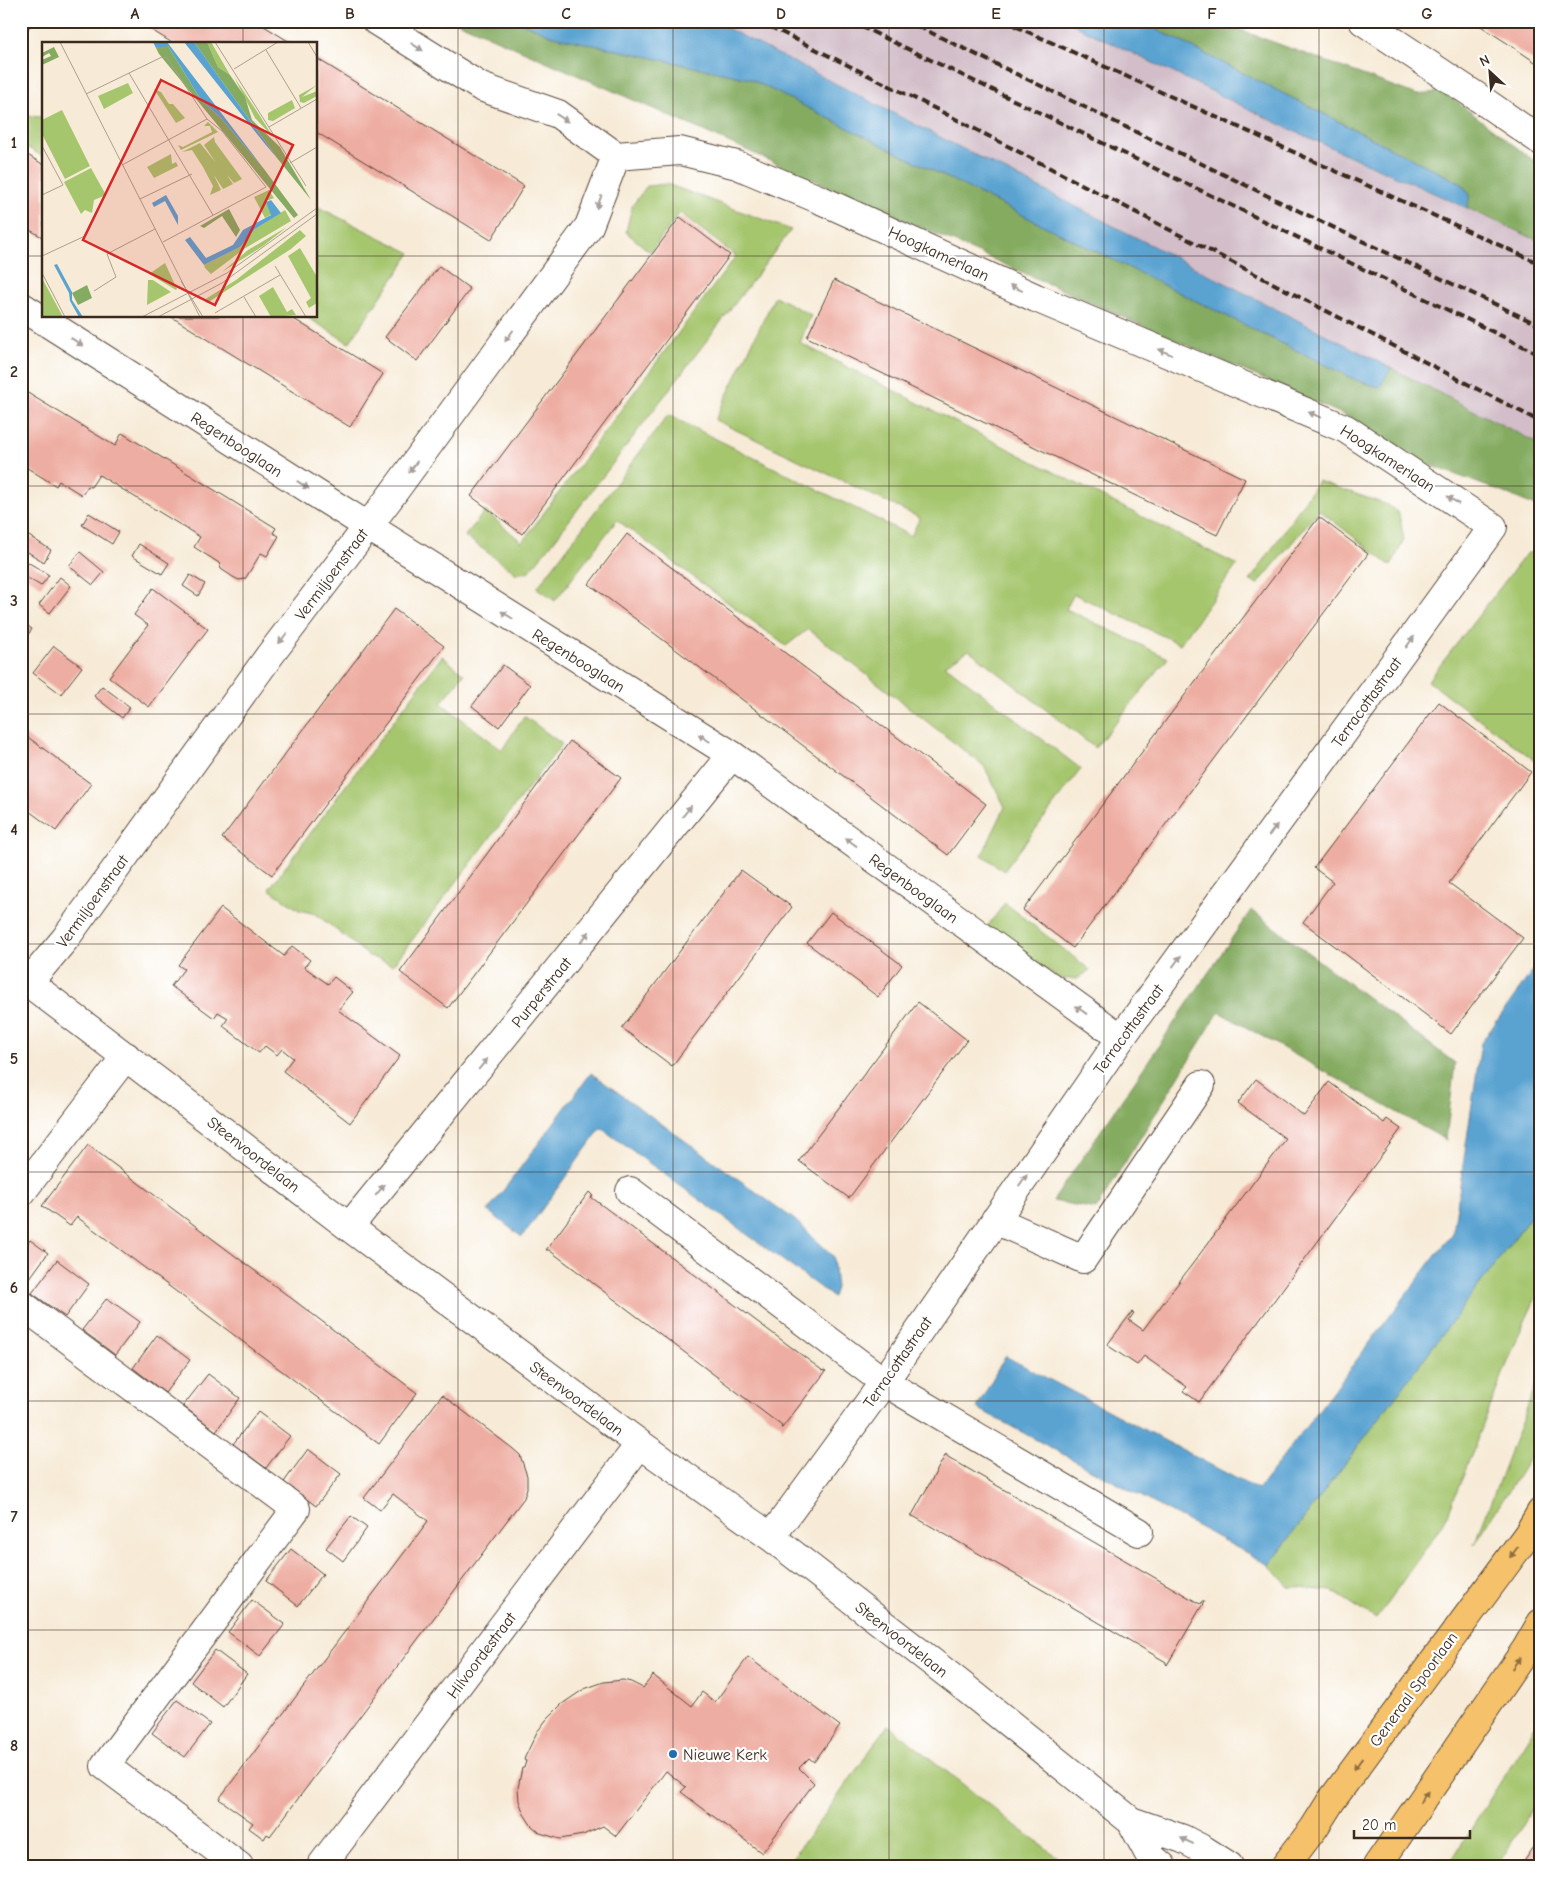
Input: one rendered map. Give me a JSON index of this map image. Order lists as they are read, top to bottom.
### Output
{
  "streets": {
    "main road": ["Generaal Spoorlaan"],
    "street": [
      "Hoogkamerlaan",
      "Regenbooglaan",
      "Vermiljoenstraat",
      "Terracottastraat",
      "Purperstraat",
      "Steenvoordelaan",
      "Hilvoordestraat"
    ]
  },
  "crossings": [
    ["Hoogkamerlaan", "Vermiljoenstraat"],
    ["Hoogkamerlaan", "Terracottastraat"],
    ["Regenbooglaan", "Vermiljoenstraat"],
    ["Regenbooglaan", "Terracottastraat"],
    ["Regenbooglaan", "Purperstraat"],
    ["Vermiljoenstraat", "Steenvoordelaan"],
    ["Terracottastraat", "Steenvoordelaan"],
    ["Purperstraat", "Steenvoordelaan"],
    ["Steenvoordelaan", "Hilvoordestraat"]
  ],
  "one_way": [
    "Hoogkamerlaan",
    "Vermiljoenstraat",
    "Terracottastraat",
    "Purperstraat"
  ],
  "places": ["Nieuwe Kerk"],
  "scale_bar": "20 m",
  "north": "top left",
  "grid": {
    "columns": [
      "A",
      "B",
      "C",
      "D",
      "E",
      "F",
      "G"
    ],
    "rows": [
      "1",
      "2",
      "3",
      "4",
      "5",
      "6",
      "7",
      "8"
    ]
  }
}
